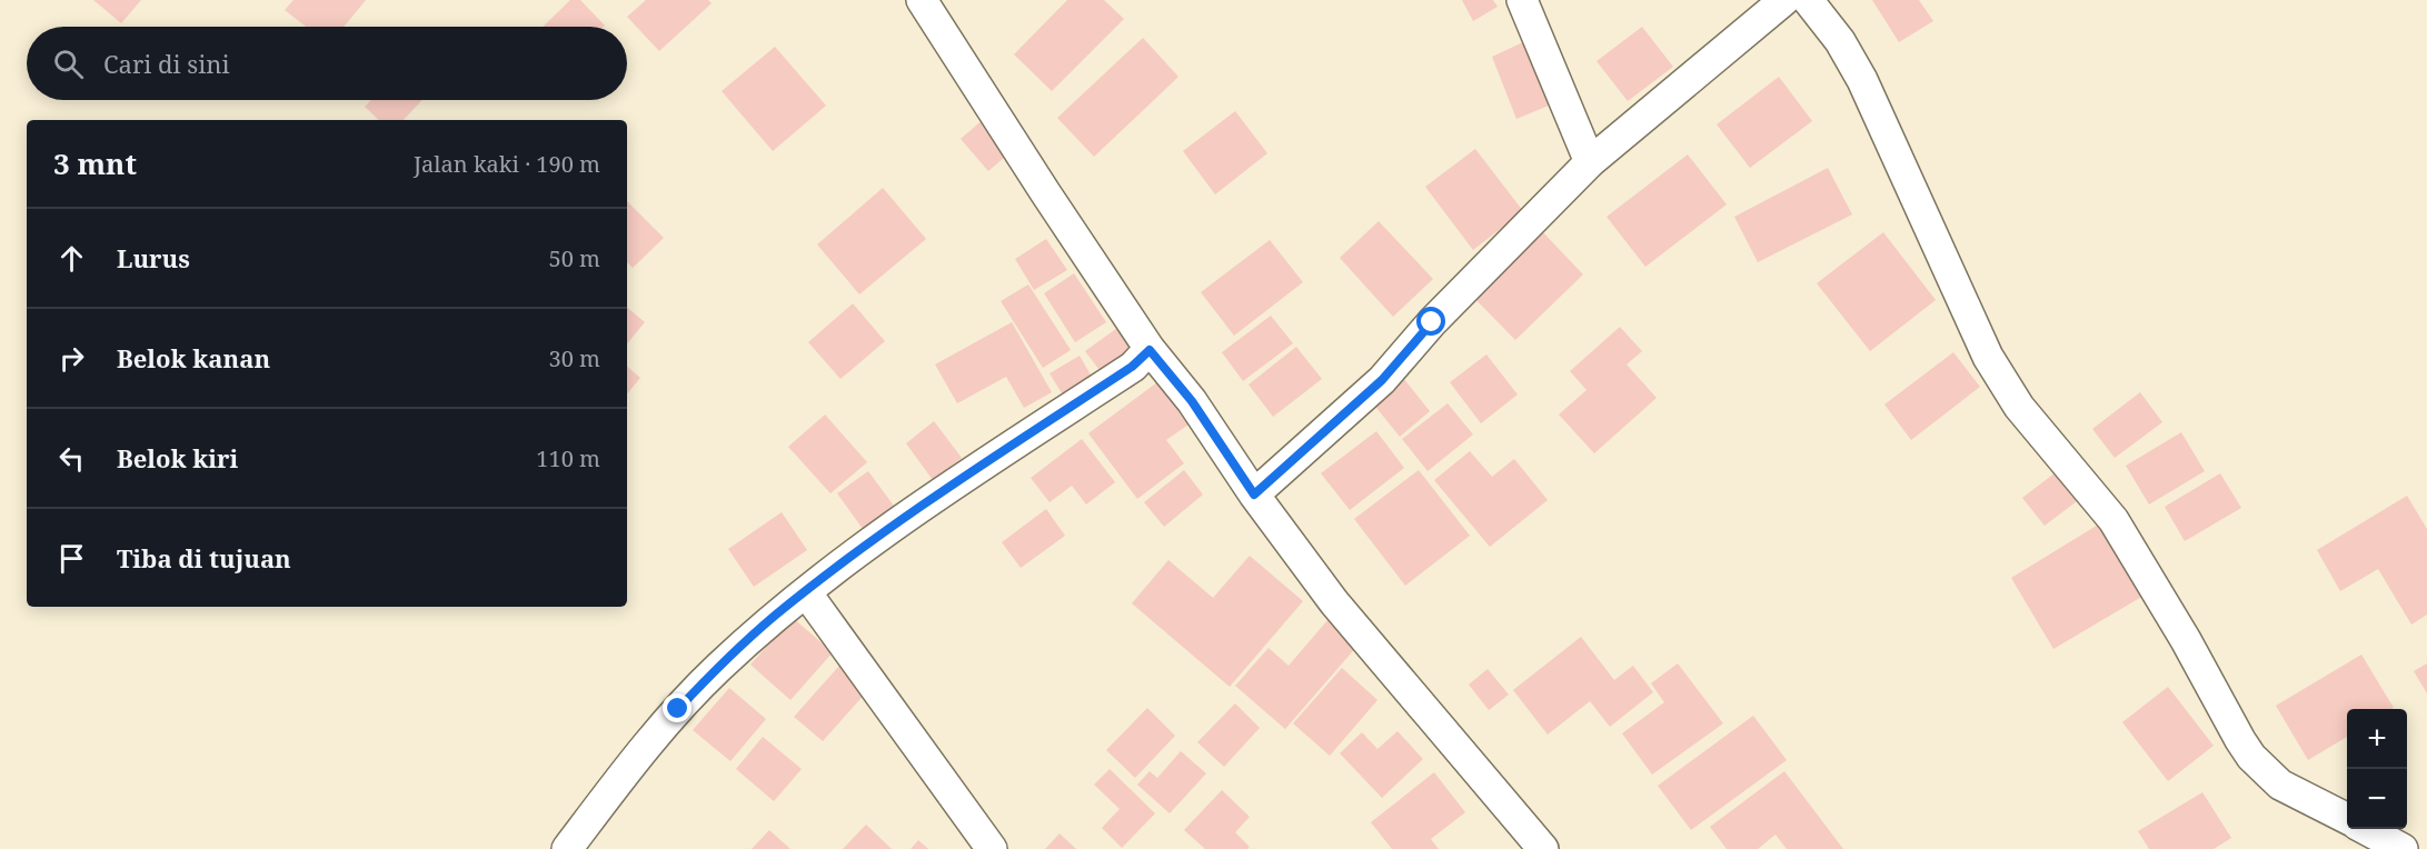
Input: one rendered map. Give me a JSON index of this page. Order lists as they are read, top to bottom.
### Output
{
  "page": {
    "search": "Cari di sini",
    "heading": ["3 mnt", "Jalan kaki · 190 m"],
    "list": [
      ["Lurus", "50 m"],
      ["Belok kanan", "30 m"],
      ["Belok kiri", "110 m"],
      "Tiba di tujuan"
    ],
    "map_buttons": ["+", "−"]
  }
}
